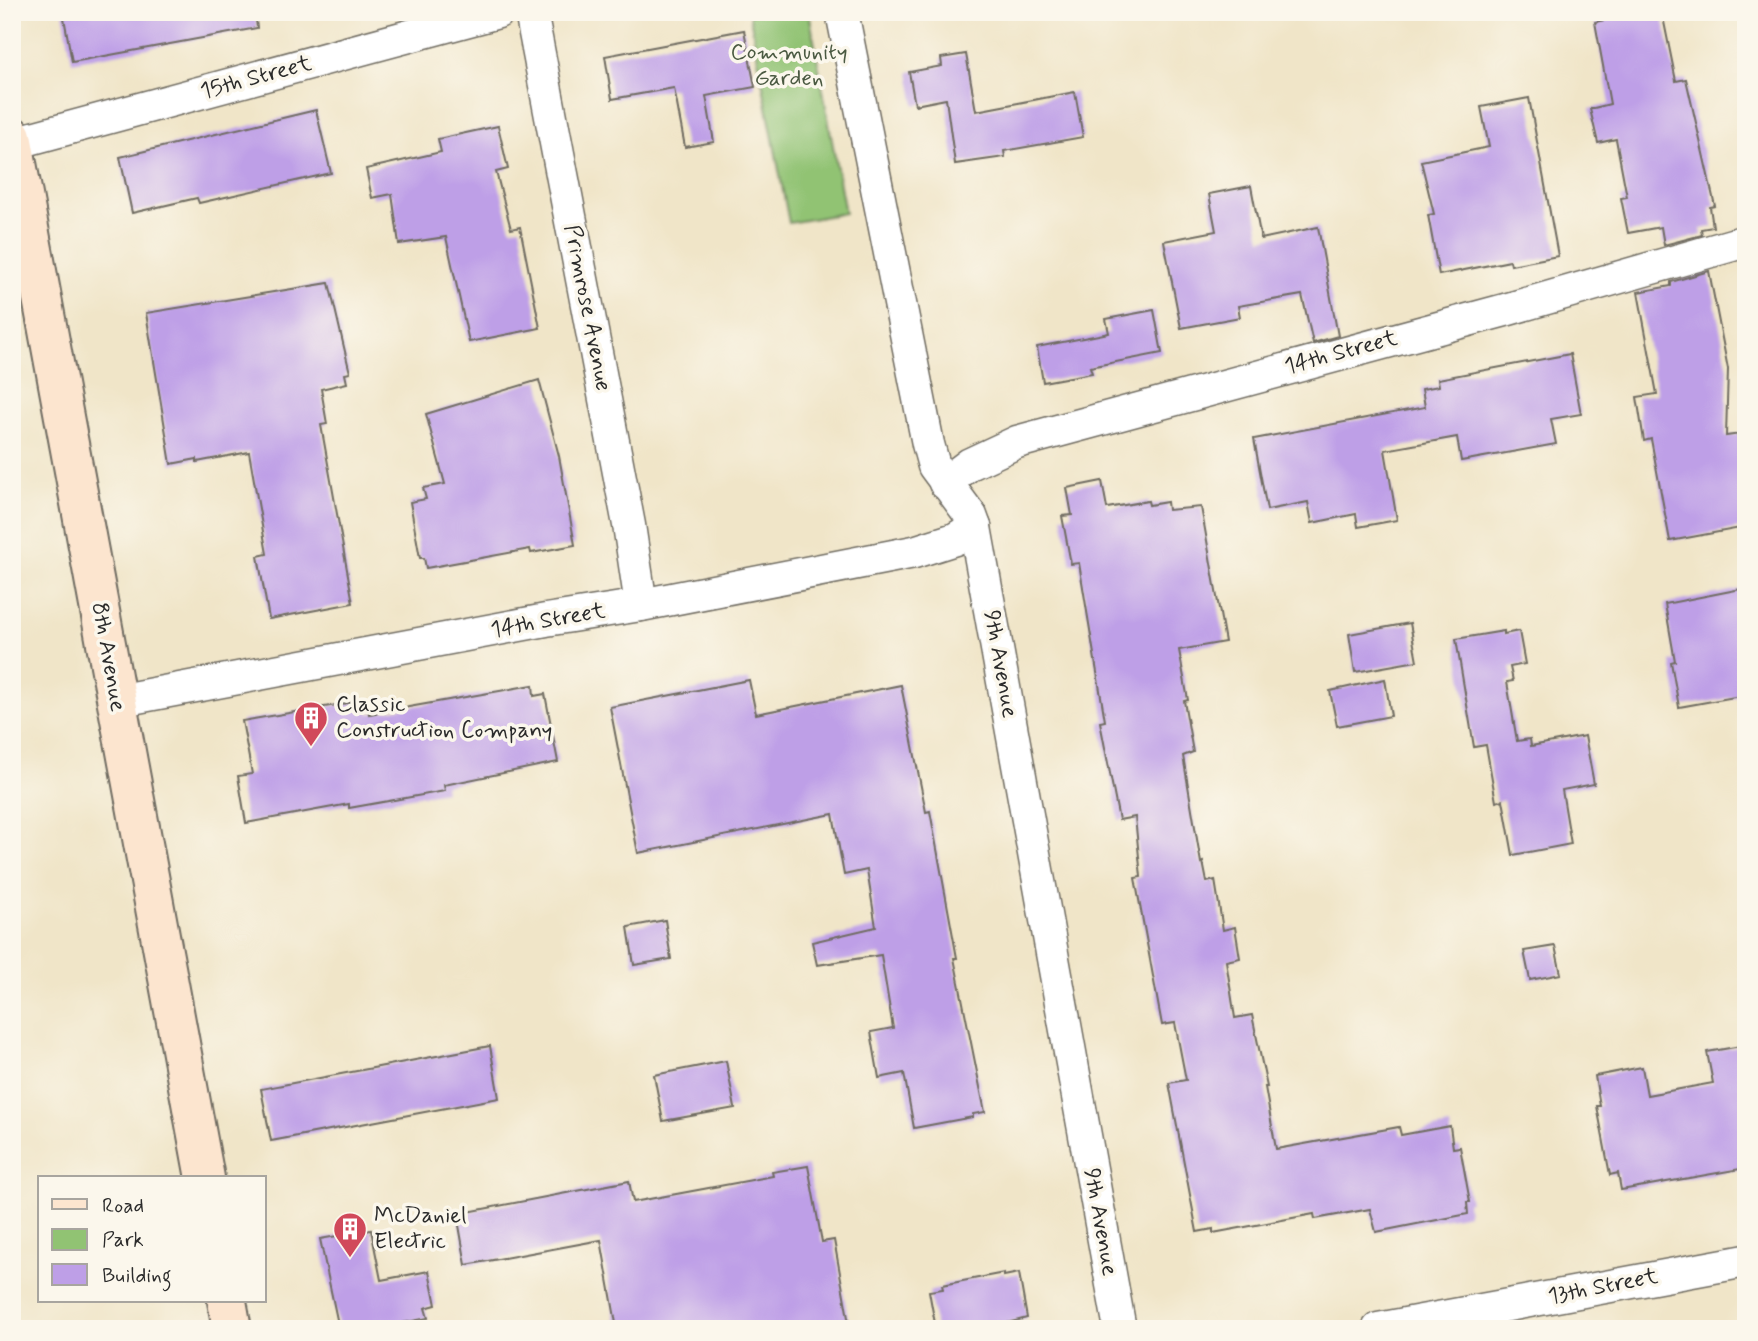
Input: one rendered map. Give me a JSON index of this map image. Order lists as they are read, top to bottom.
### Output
{
  "streets": {
    "main road": ["8th Avenue"],
    "street": [
      "15th Street",
      "Primrose Avenue",
      "14th Street",
      "9th Avenue",
      "13th Street"
    ]
  },
  "crossings": [
    ["15th Street", "8th Avenue"],
    ["Primrose Avenue", "14th Street"],
    ["14th Street", "8th Avenue"],
    ["14th Street", "9th Avenue"]
  ],
  "parks": ["Community Garden"],
  "places": {
    "building": ["Classic Construction Company", "McDaniel Electric"]
  },
  "legend": ["Road", "Park", "Building"]
}
